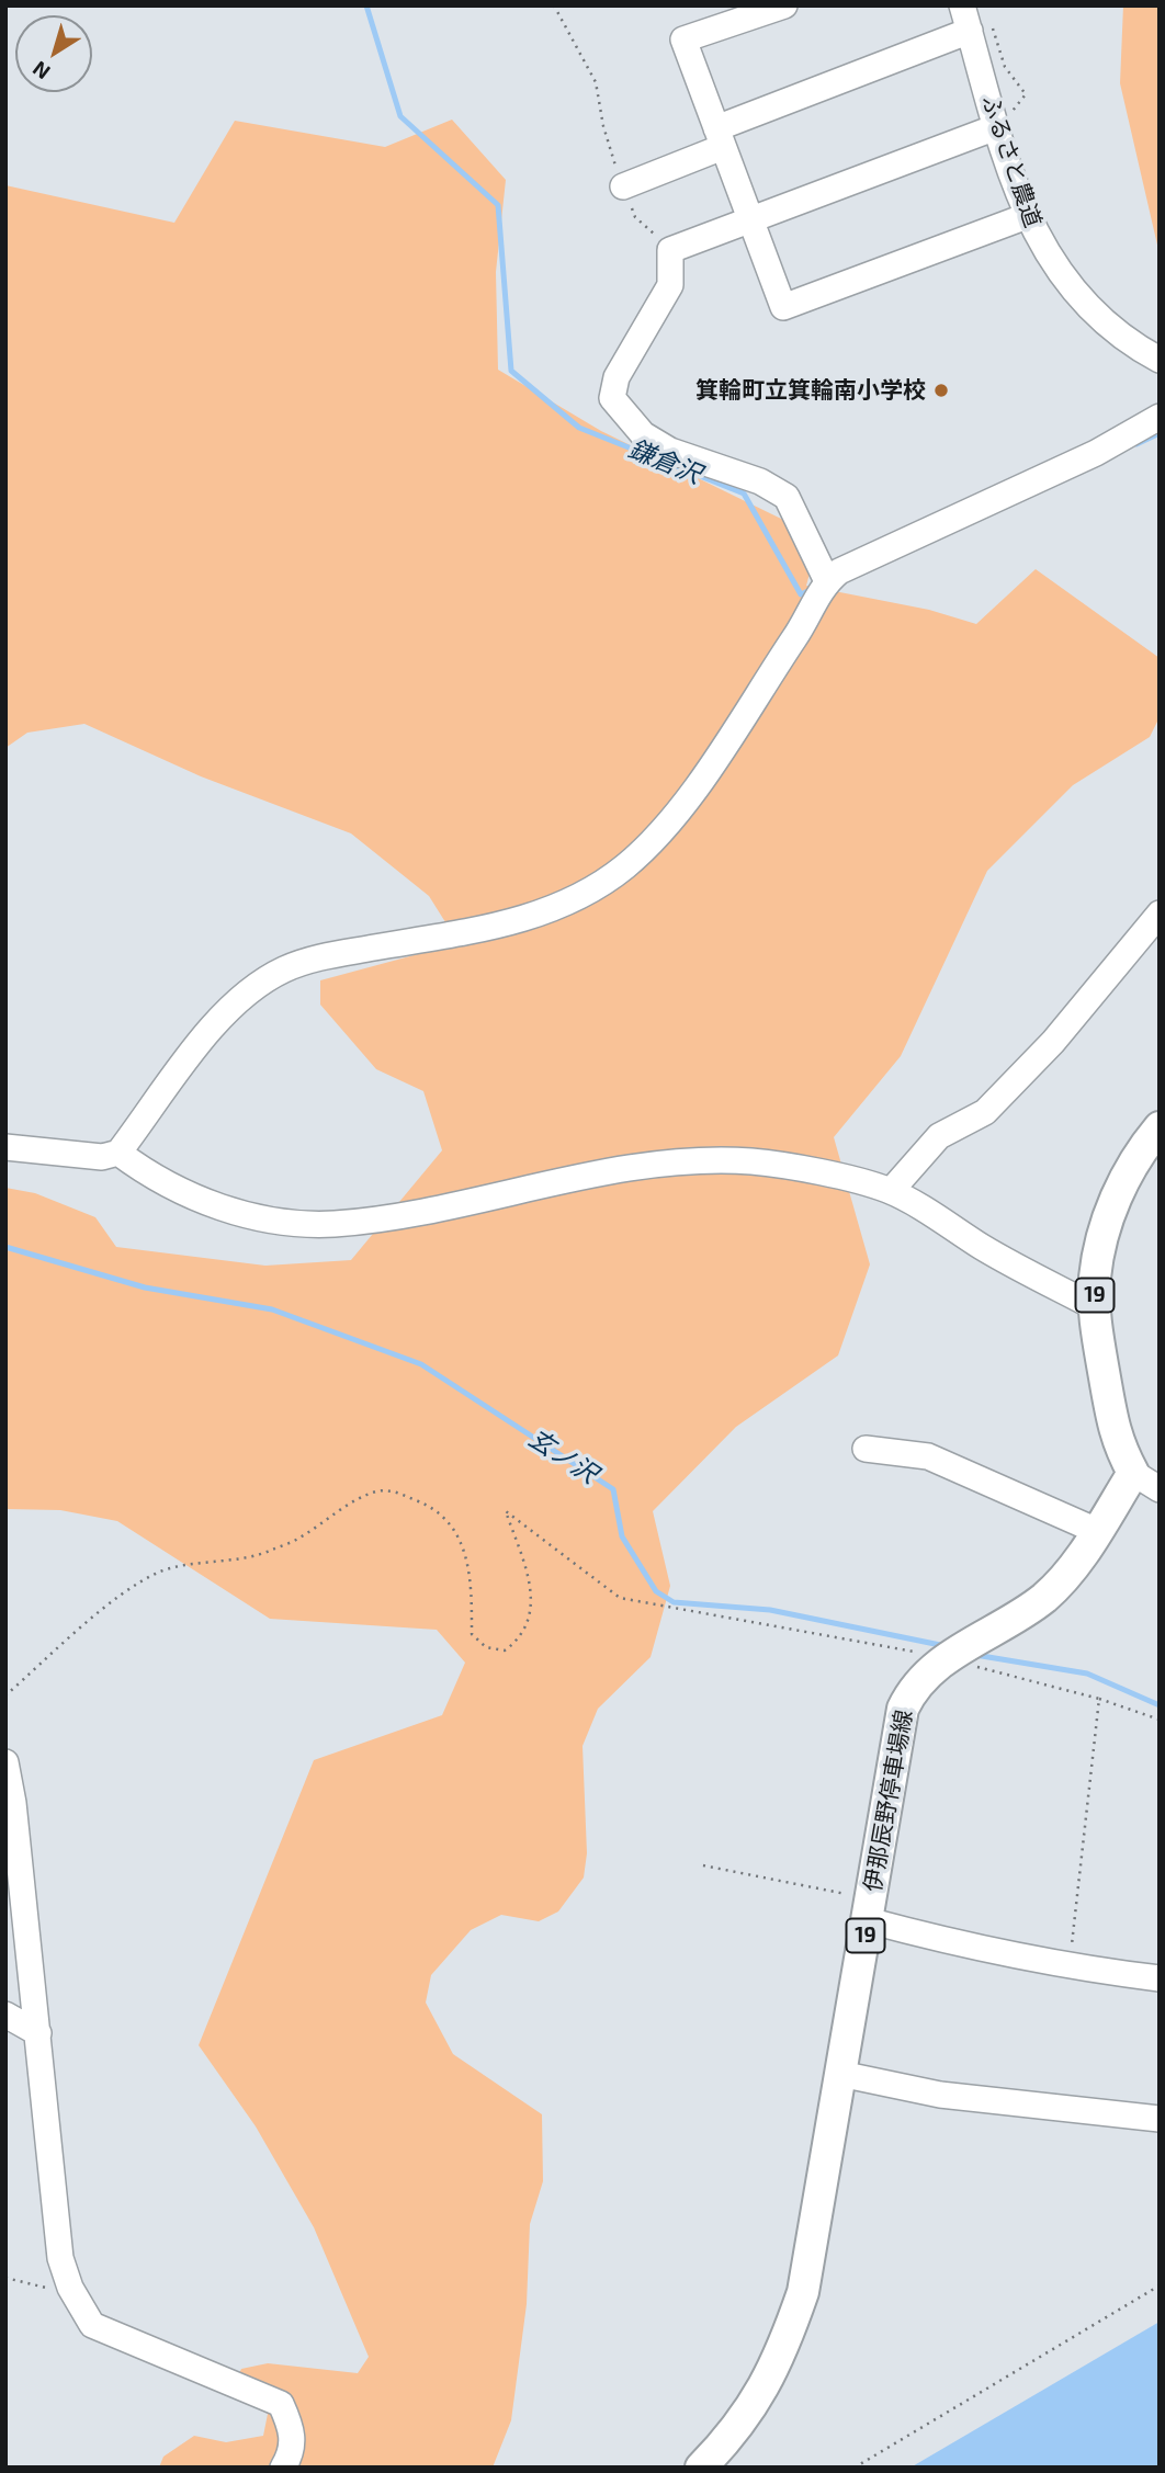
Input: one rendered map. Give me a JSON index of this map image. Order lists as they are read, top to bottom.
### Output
{
  "streets": {
    "main road": ["19", "伊那辰野停車場線"],
    "street": ["ふるさと農道"]
  },
  "crossings": [
    ["19", "伊那辰野停車場線"]
  ],
  "water": ["鎌倉沢", "玄ノ沢"],
  "places": ["箕輪町立箕輪南小学校"],
  "north": "bottom left"
}
